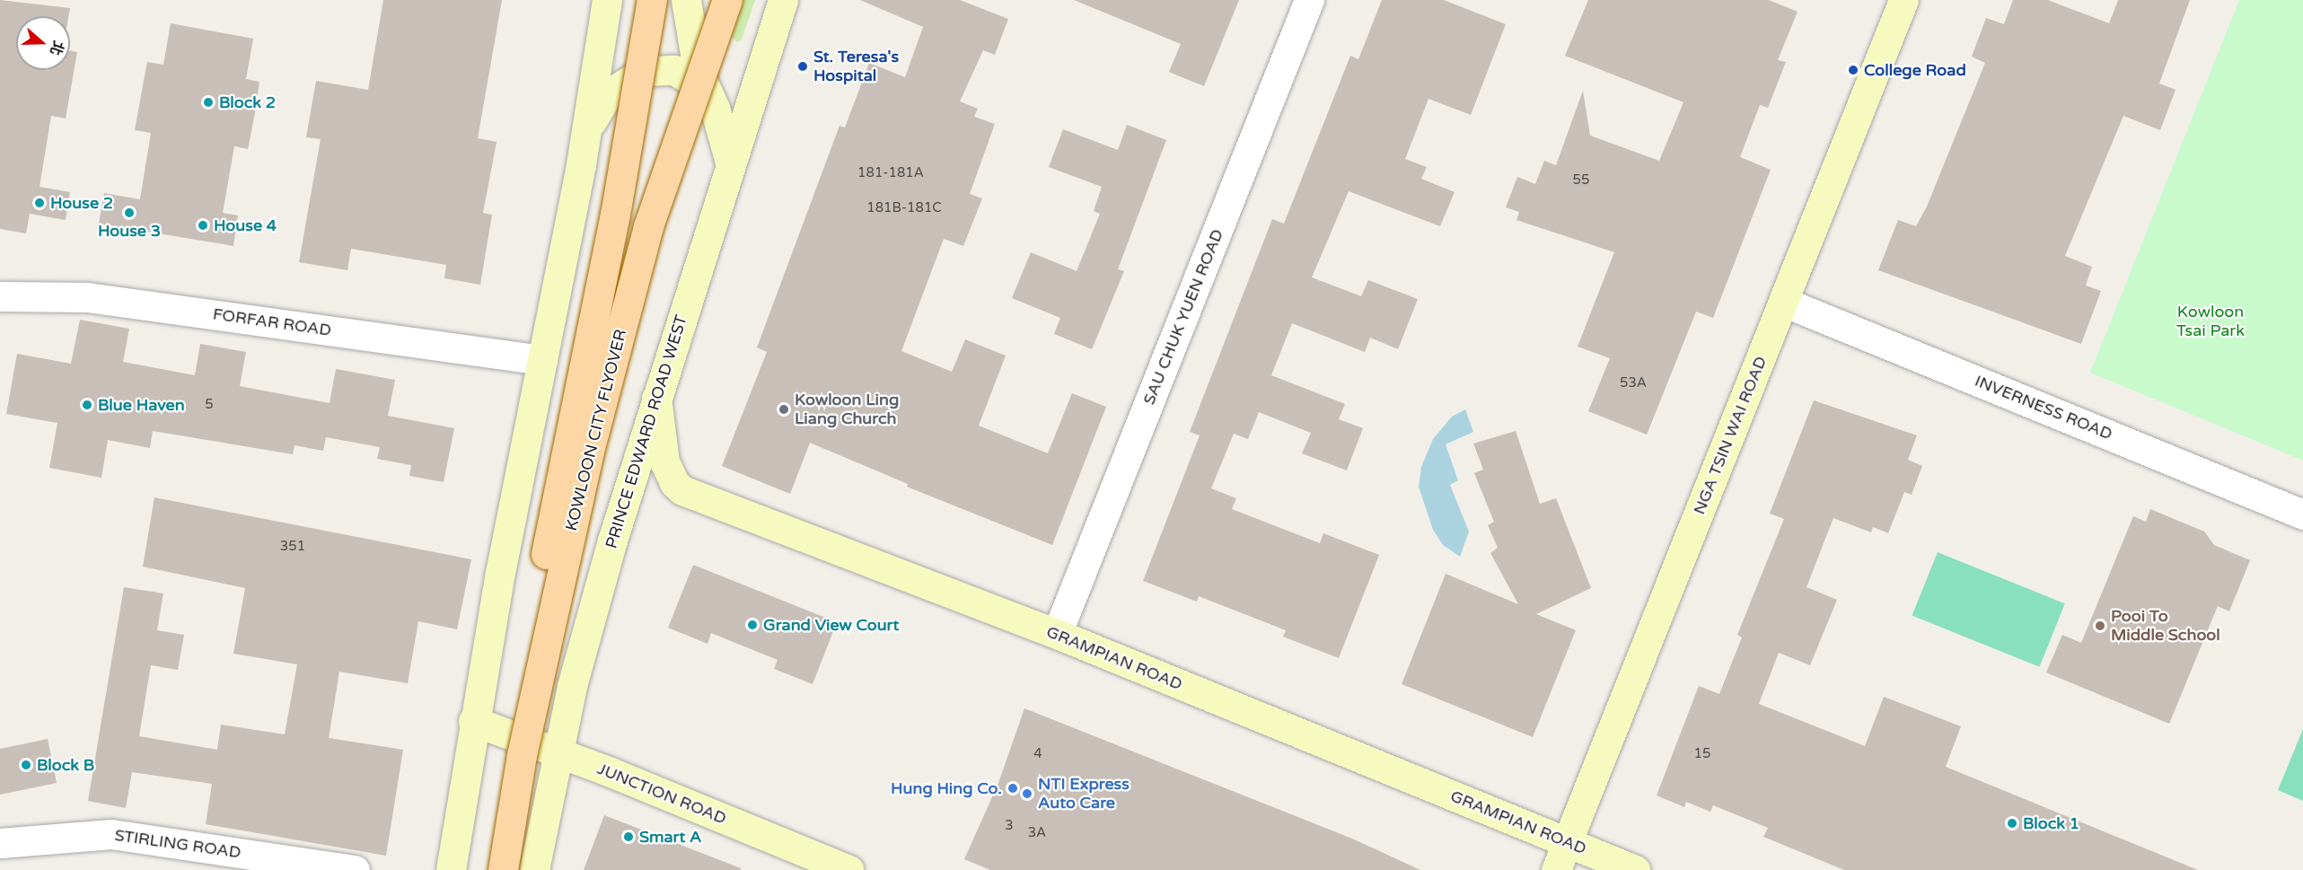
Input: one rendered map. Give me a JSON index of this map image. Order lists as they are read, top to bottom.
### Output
{
  "streets": {
    "main road": [
      "KOWLOON CITY FLYOVER",
      "PRINCE EDWARD ROAD WEST",
      "NGA TSIN WAI ROAD",
      "GRAMPIAN ROAD",
      "JUNCTION ROAD"
    ],
    "street": [
      "SAU CHUK YUEN ROAD",
      "FORFAR ROAD",
      "INVERNESS ROAD",
      "STIRLING ROAD"
    ]
  },
  "crossings": [
    ["SAU CHUK YUEN ROAD", "GRAMPIAN ROAD"],
    ["INVERNESS ROAD", "NGA TSIN WAI ROAD"],
    ["PRINCE EDWARD ROAD WEST", "GRAMPIAN ROAD"],
    ["PRINCE EDWARD ROAD WEST", "JUNCTION ROAD"],
    ["NGA TSIN WAI ROAD", "GRAMPIAN ROAD"]
  ],
  "parks": ["Kowloon Tsai Park"],
  "places": [
    "St. Teresa's Hospital",
    "College Road",
    "Block 2",
    "House 2",
    "House 3",
    "House 4",
    "Blue Haven",
    "Kowloon Ling Liang Church",
    "Grand View Court",
    "Pooi To Middle School",
    "Block B",
    "Hung Hing Co.",
    "NTI Express Auto Care",
    "Block 1",
    "Smart A"
  ],
  "house_numbers": [
    "181-181A",
    "55",
    "181B-181C",
    "53A",
    "5",
    "351",
    "4",
    "15",
    "3",
    "3A"
  ],
  "north": "right"
}
